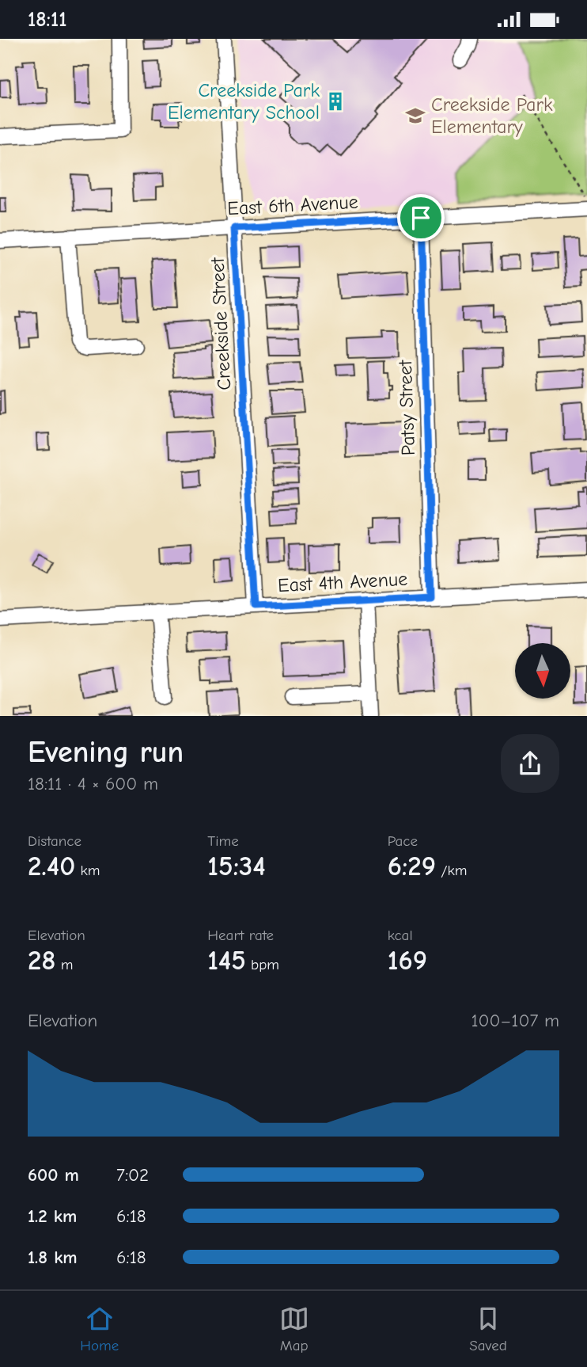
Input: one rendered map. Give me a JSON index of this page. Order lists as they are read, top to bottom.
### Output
{
  "streets": {
    "street": [
      "East 6th Avenue",
      "Creekside Street",
      "Patsy Street",
      "East 4th Avenue"
    ]
  },
  "crossings": [
    ["East 6th Avenue", "Creekside Street"],
    ["East 6th Avenue", "Patsy Street"],
    ["Creekside Street", "East 4th Avenue"],
    ["Patsy Street", "East 4th Avenue"]
  ],
  "places": {
    "building": ["Creekside Park Elementary School"],
    "school or university": ["Creekside Park Elementary"]
  },
  "north": "bottom",
  "page": {
    "status": "18:11",
    "heading": ["Evening run", "18:11 · 4 × 600 m"],
    "stats": [
      ["Distance", "2.40 km"],
      ["Time", "15:34"],
      ["Pace", "6:29 /km"],
      ["Elevation", "28 m"],
      ["Heart rate", "145 bpm"],
      ["kcal", "169"]
    ],
    "chart": ["Elevation", "100–107 m"],
    "list": [
      {
        "name": "600 m",
        "note": "7:02"
      },
      {
        "name": "1.2 km",
        "note": "6:18"
      },
      {
        "name": "1.8 km",
        "note": "6:18"
      }
    ],
    "tabs": ["Home", "Map", "Saved"]
  }
}
